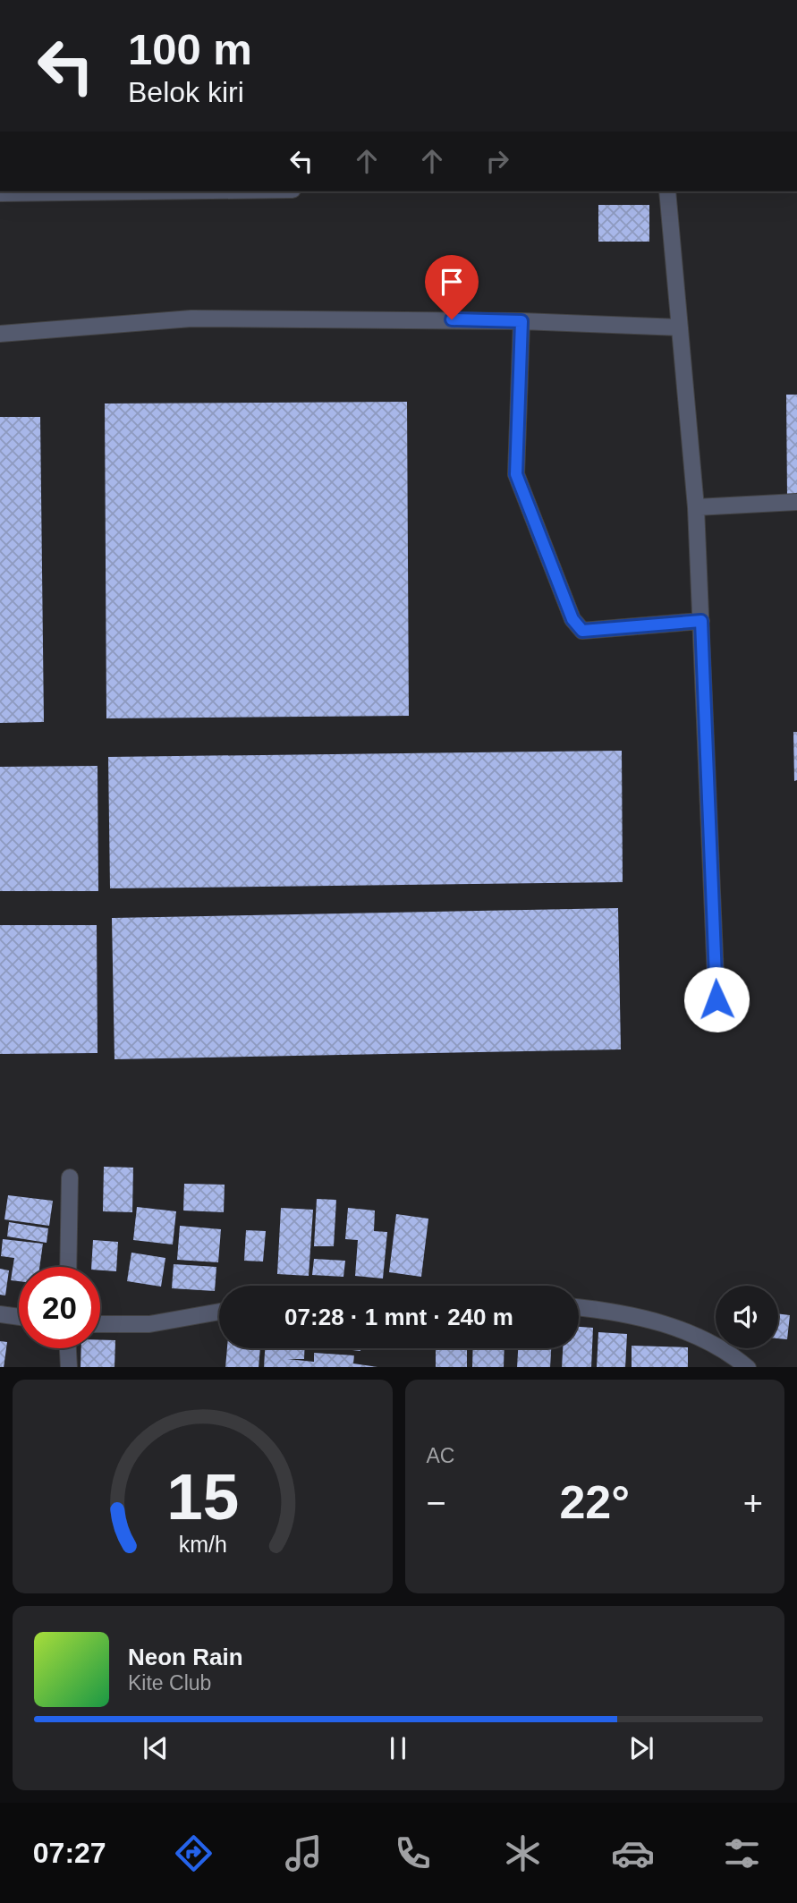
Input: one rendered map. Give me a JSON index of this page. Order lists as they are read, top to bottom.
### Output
{
  "page": {
    "turn": ["100 m", "Belok kiri"],
    "limit": "20",
    "trip": "07:28 · 1 mnt · 240 m",
    "tile": "AC",
    "heat": ["−", "22°", "+"],
    "song": ["Neon Rain", "Kite Club"],
    "tabs": "07:27",
    "gauge": ["15", "km/h"]
  }
}
